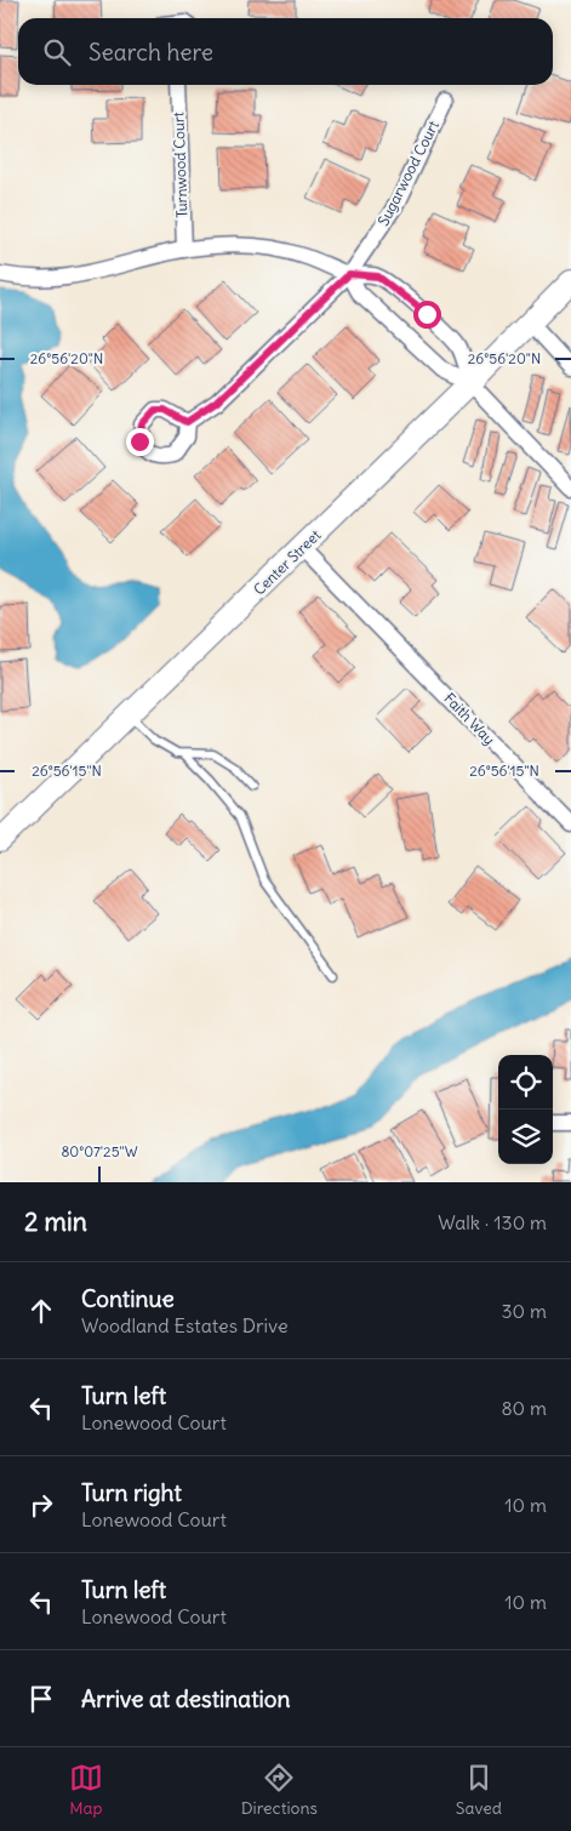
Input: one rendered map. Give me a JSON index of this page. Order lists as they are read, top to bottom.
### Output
{
  "streets": {
    "street": [
      "Turnwood Court",
      "Sugarwood Court",
      "Center Street",
      "Faith Way"
    ]
  },
  "crossings": [
    ["Center Street", "Faith Way"]
  ],
  "page": {
    "search": "Search here",
    "heading": ["2 min", "Walk · 130 m"],
    "list": [
      ["Continue", "Woodland Estates Drive", "30 m"],
      ["Turn left", "Lonewood Court", "80 m"],
      ["Turn right", "Lonewood Court", "10 m"],
      ["Turn left", "Lonewood Court", "10 m"],
      "Arrive at destination"
    ],
    "nav": ["Map", "Directions", "Saved"]
  },
  "coordinates": ["26°56'20\"N", "26°56'15\"N", "80°07'25\"W"]
}
